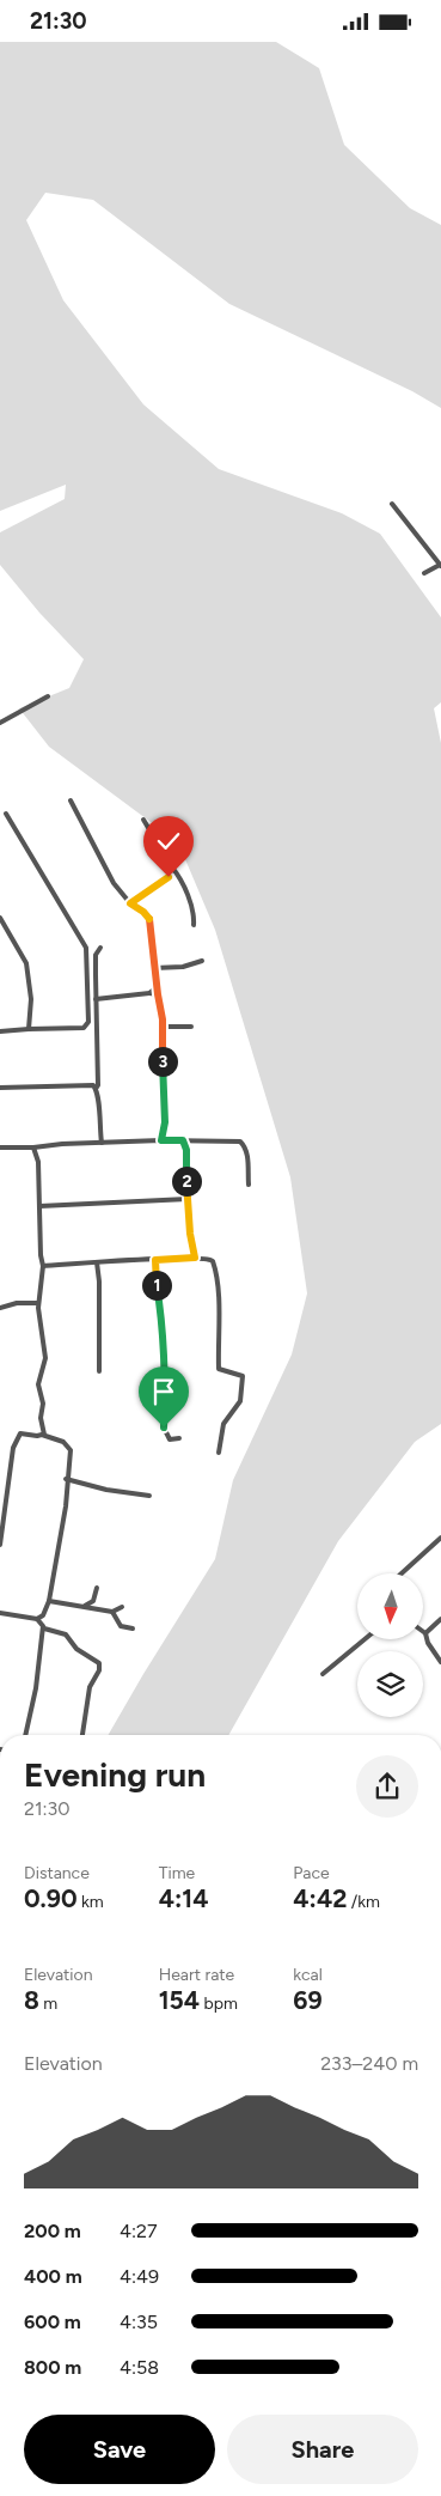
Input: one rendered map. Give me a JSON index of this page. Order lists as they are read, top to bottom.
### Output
{
  "north": "bottom",
  "page": {
    "status": "21:30",
    "pins": ["3", "2", "1"],
    "heading": ["Evening run", "21:30"],
    "stats": [
      ["Distance", "0.90 km"],
      ["Time", "4:14"],
      ["Pace", "4:42 /km"],
      ["Elevation", "8 m"],
      ["Heart rate", "154 bpm"],
      ["kcal", "69"]
    ],
    "chart": ["Elevation", "233–240 m"],
    "list": [
      {
        "name": "200 m",
        "note": "4:27"
      },
      {
        "name": "400 m",
        "note": "4:49"
      },
      {
        "name": "600 m",
        "note": "4:35"
      },
      {
        "name": "800 m",
        "note": "4:58"
      }
    ],
    "buttons": ["Save", "Share"]
  }
}
